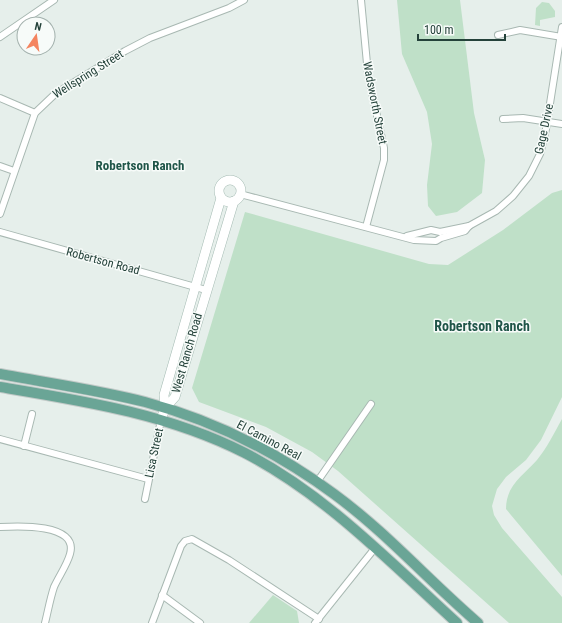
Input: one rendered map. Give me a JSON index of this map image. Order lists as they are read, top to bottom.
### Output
{
  "streets": {
    "main road": ["El Camino Real"],
    "street": [
      "Wellspring Street",
      "Wadsworth Street",
      "Gage Drive",
      "Robertson Road",
      "West Ranch Road",
      "Lisa Street"
    ]
  },
  "crossings": [
    ["Wadsworth Street", "Gage Drive"],
    ["Gage Drive", "West Ranch Road"],
    ["Robertson Road", "West Ranch Road"],
    ["West Ranch Road", "El Camino Real"],
    ["West Ranch Road", "Lisa Street"],
    ["El Camino Real", "Lisa Street"]
  ],
  "districts": ["Robertson Ranch", "Robertson Ranch"],
  "scale_bar": "100 m",
  "north": "top"
}
